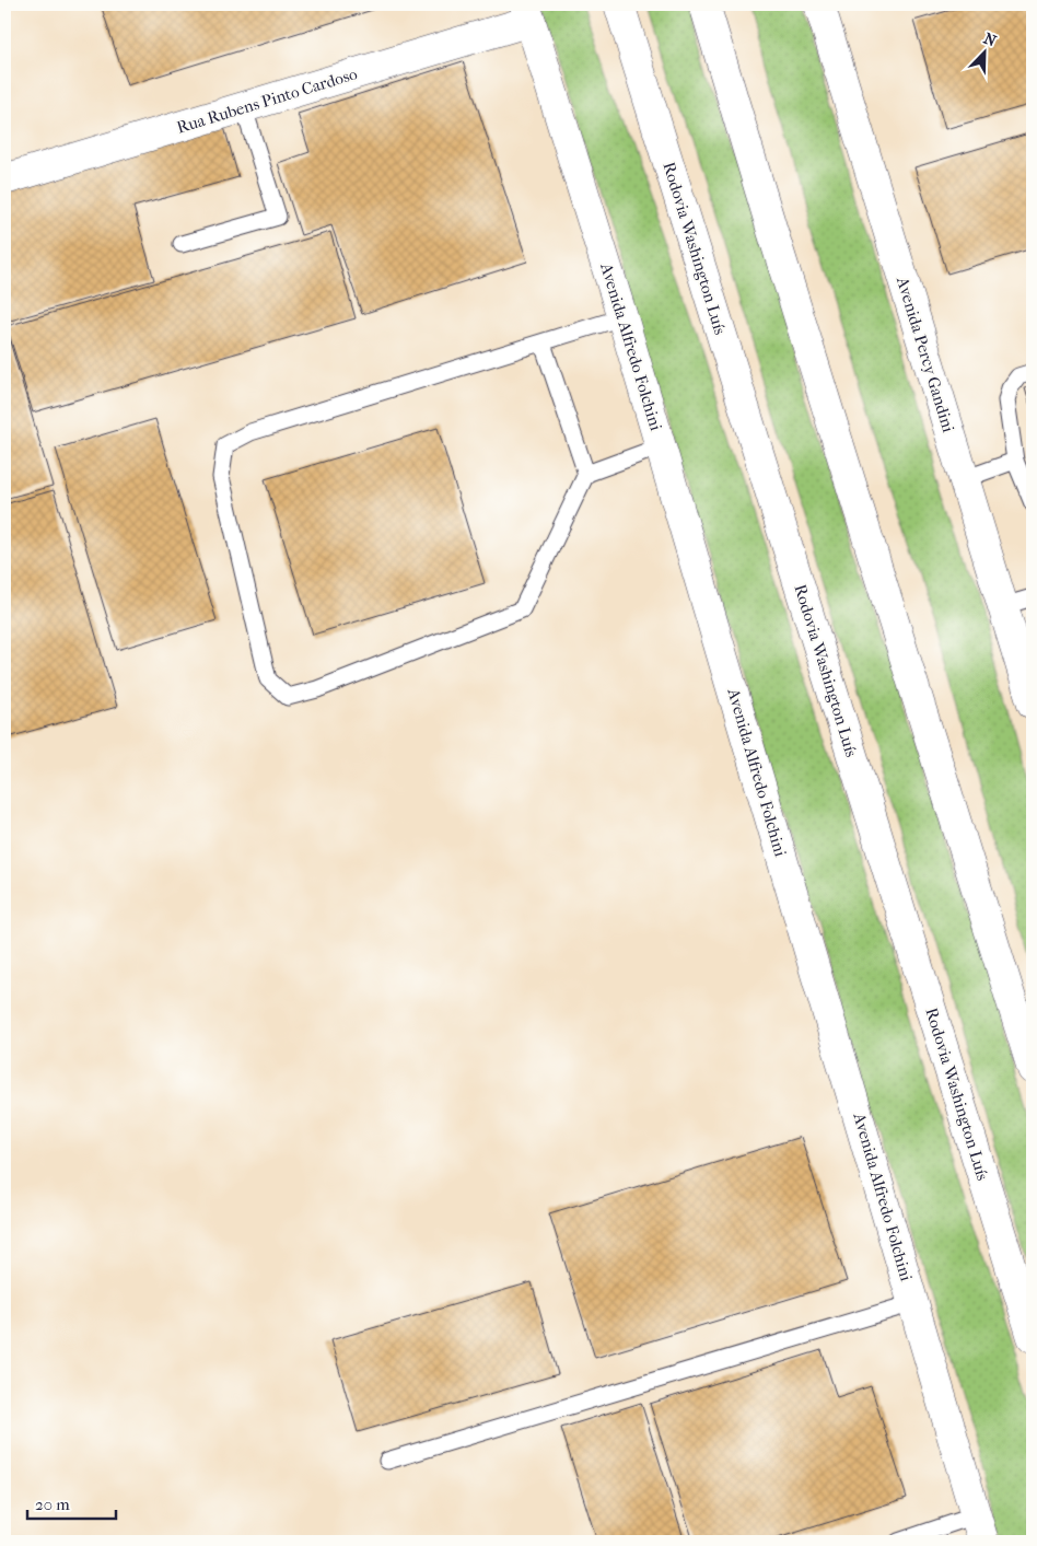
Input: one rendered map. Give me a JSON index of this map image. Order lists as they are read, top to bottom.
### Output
{
  "streets": {
    "main road": [
      "Rua Rubens Pinto Cardoso",
      "Rodovia Washington Luís",
      "Avenida Alfredo Folchini",
      "Avenida Percy Gandini"
    ]
  },
  "crossings": [
    ["Rua Rubens Pinto Cardoso", "Avenida Alfredo Folchini"]
  ],
  "scale_bar": "20 m",
  "north": "top right"
}
